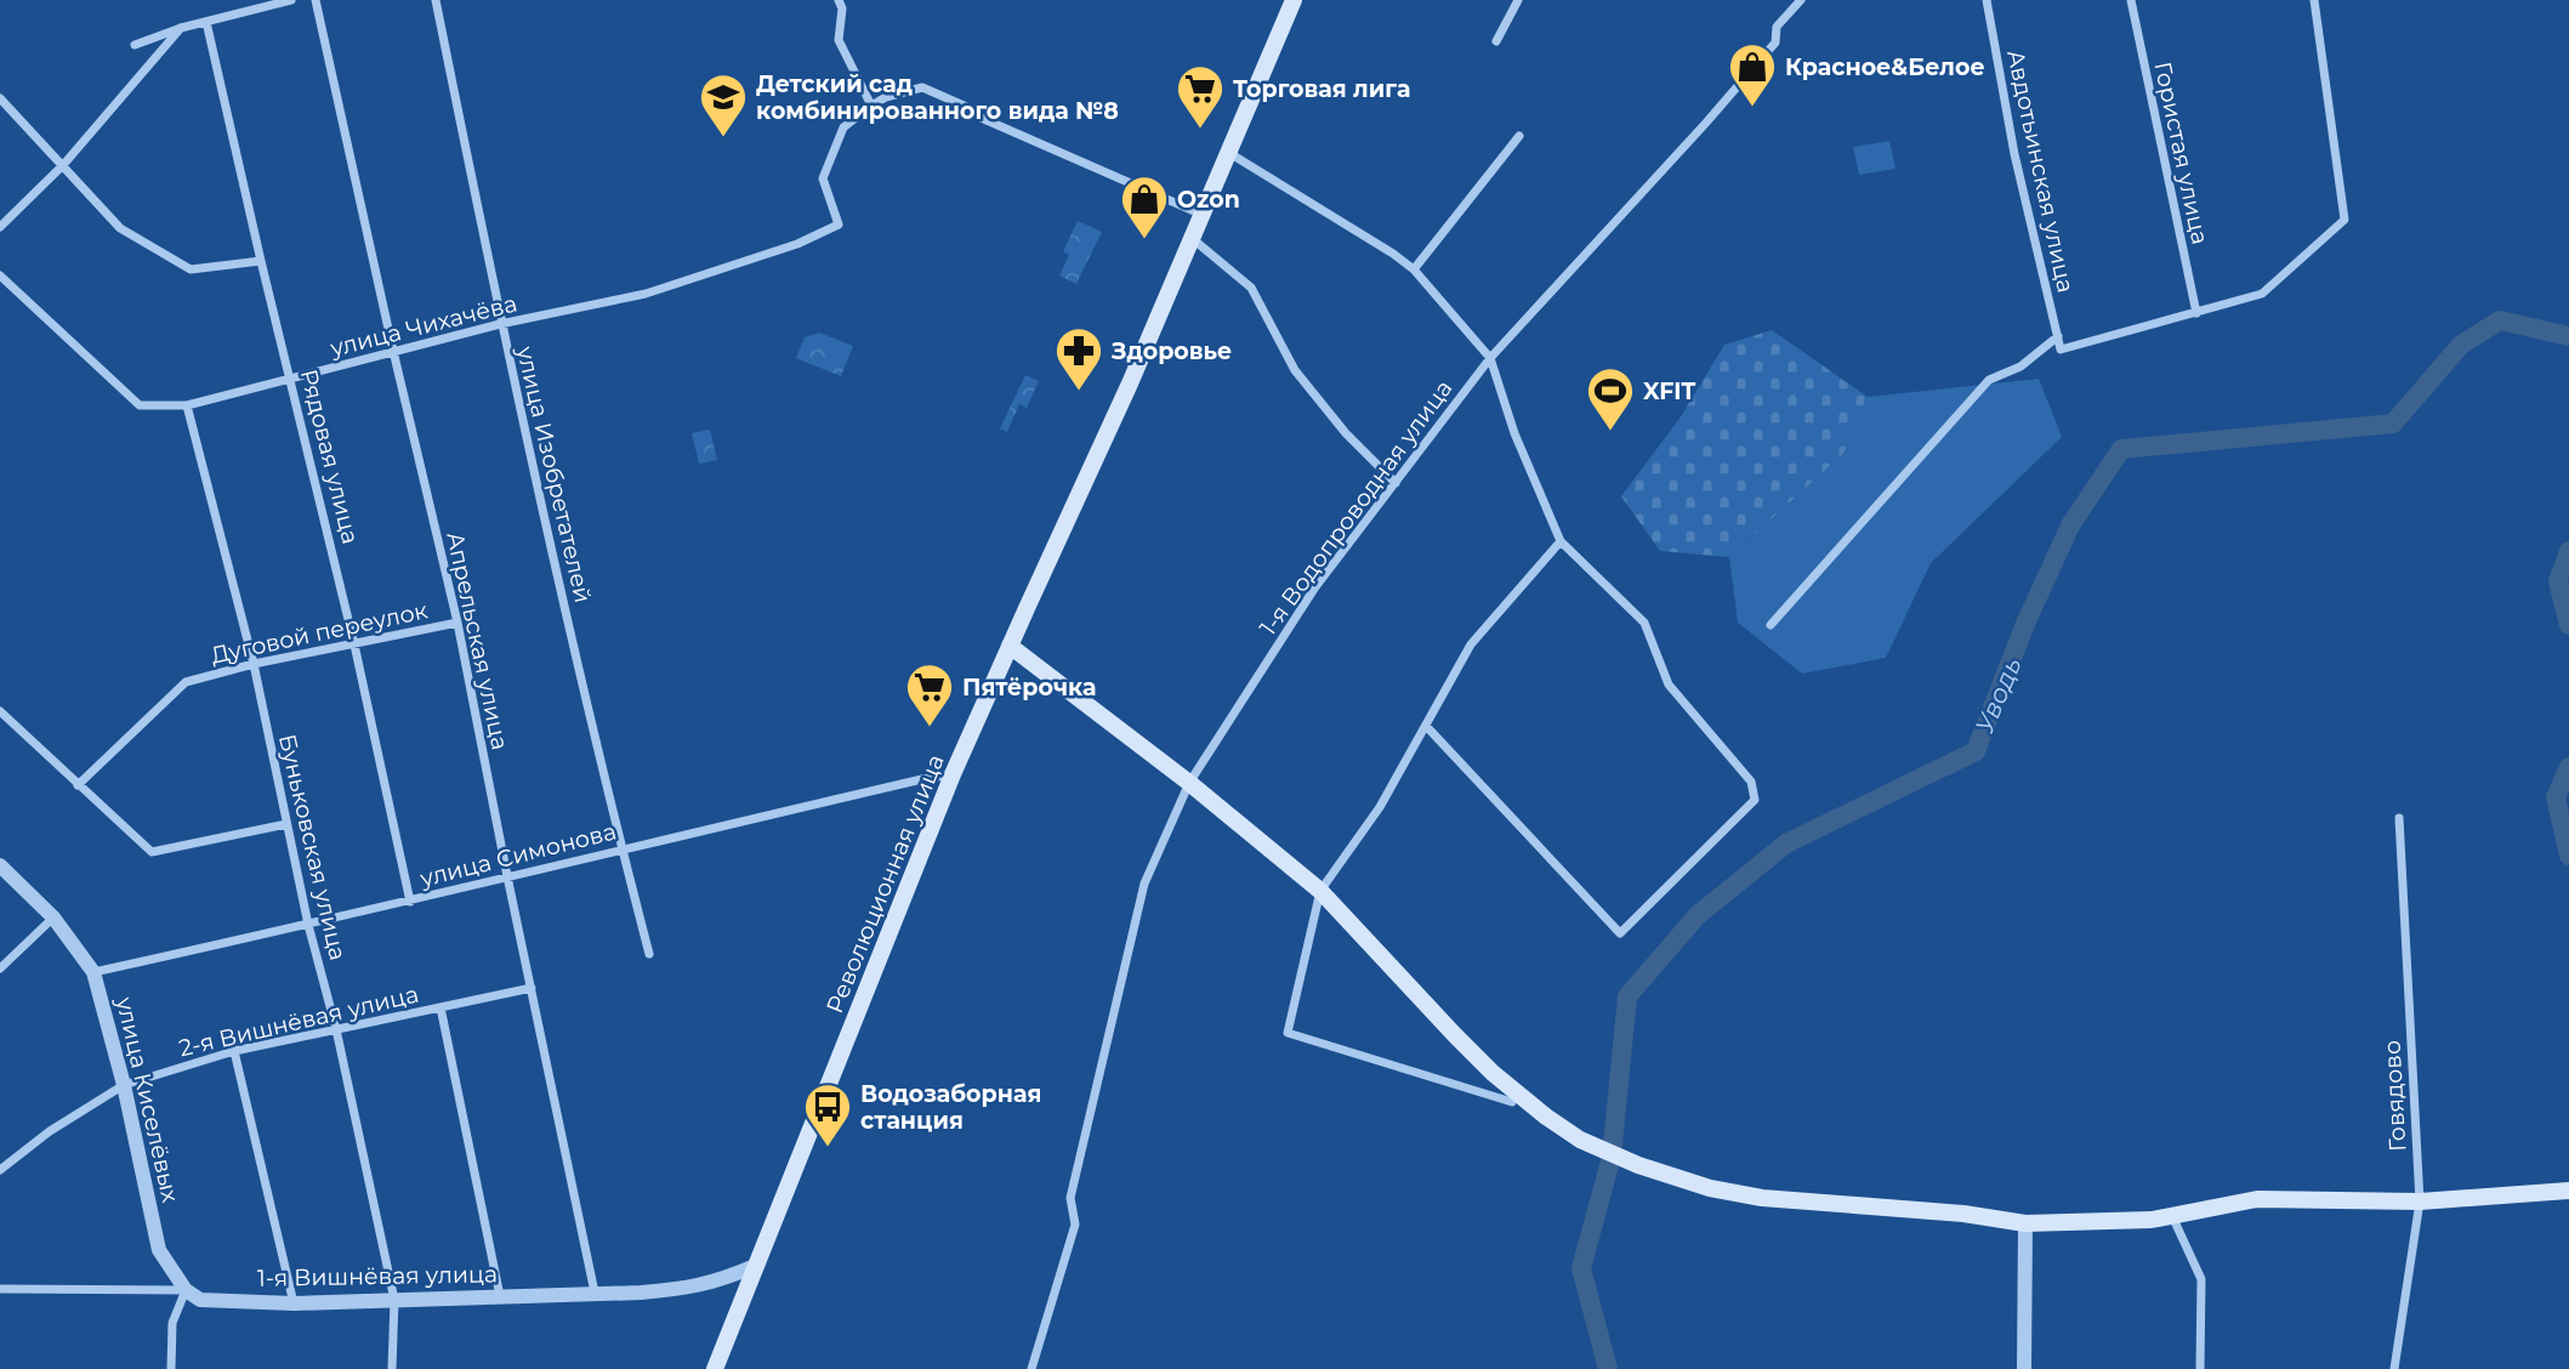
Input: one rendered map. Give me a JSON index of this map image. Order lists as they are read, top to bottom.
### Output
{
  "streets": {
    "main road": ["Революционная улица"],
    "street": [
      "Гористая улица",
      "Авдотьинская улица",
      "улица Чихачёва",
      "Рядовая улица",
      "улица Изобретателей",
      "1-я Водопроводная улица",
      "Дуговой переулок",
      "Апрельская улица",
      "Буньковская улица",
      "улица Симонова",
      "2-я Вишнёвая улица",
      "Говядово",
      "улица Киселёвых",
      "1-я Вишнёвая улица"
    ]
  },
  "crossings": [
    ["Гористая улица", "Авдотьинская улица"],
    ["улица Чихачёва", "Рядовая улица"],
    ["улица Чихачёва", "улица Изобретателей"],
    ["улица Чихачёва", "Апрельская улица"],
    ["улица Чихачёва", "Буньковская улица"],
    ["Рядовая улица", "Дуговой переулок"],
    ["Рядовая улица", "улица Симонова"],
    ["улица Изобретателей", "улица Симонова"],
    ["Дуговой переулок", "Апрельская улица"],
    ["Дуговой переулок", "Буньковская улица"],
    ["Апрельская улица", "улица Симонова"],
    ["Апрельская улица", "2-я Вишнёвая улица"],
    ["Апрельская улица", "1-я Вишнёвая улица"],
    ["Буньковская улица", "улица Симонова"],
    ["Буньковская улица", "2-я Вишнёвая улица"],
    ["Буньковская улица", "1-я Вишнёвая улица"],
    ["улица Симонова", "Революционная улица"],
    ["улица Симонова", "улица Киселёвых"],
    ["Революционная улица", "1-я Вишнёвая улица"],
    ["2-я Вишнёвая улица", "улица Киселёвых"],
    ["улица Киселёвых", "1-я Вишнёвая улица"]
  ],
  "water": ["Уводь"],
  "places": {
    "shop": ["Красное&Белое", "Ozon"],
    "supermarket": ["Торговая лига", "Пятёрочка"],
    "school or university": ["Детский сад комбинированного вида №8"],
    "pharmacy": ["Здоровье"],
    "sports": ["XFIT"],
    "bus stop": ["Водозаборная станция"]
  }
}
